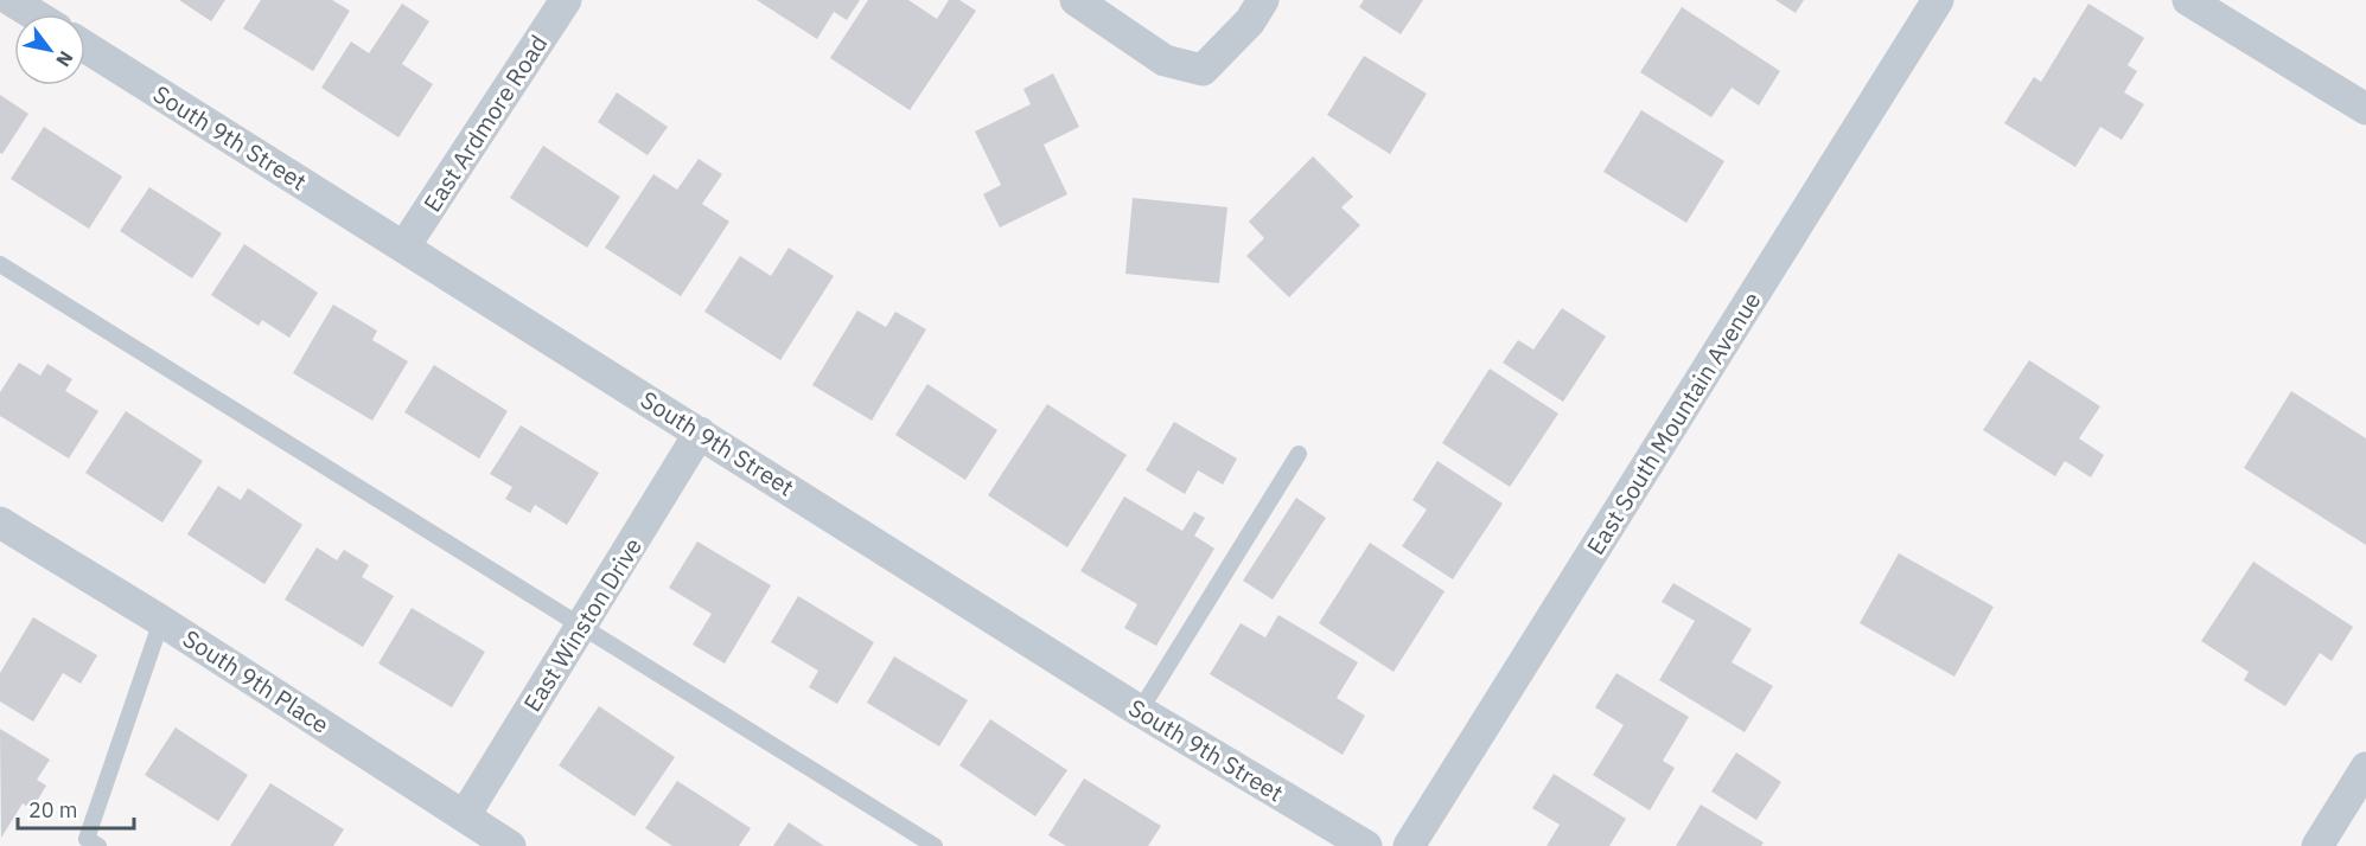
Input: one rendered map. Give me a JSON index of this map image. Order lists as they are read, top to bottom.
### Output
{
  "streets": {
    "street": [
      "East Ardmore Road",
      "South 9th Street",
      "East South Mountain Avenue",
      "East Winston Drive",
      "South 9th Place"
    ]
  },
  "crossings": [
    ["East Ardmore Road", "South 9th Street"],
    ["South 9th Street", "East Winston Drive"],
    ["East Winston Drive", "South 9th Place"]
  ],
  "scale_bar": "20 m",
  "north": "bottom right"
}
